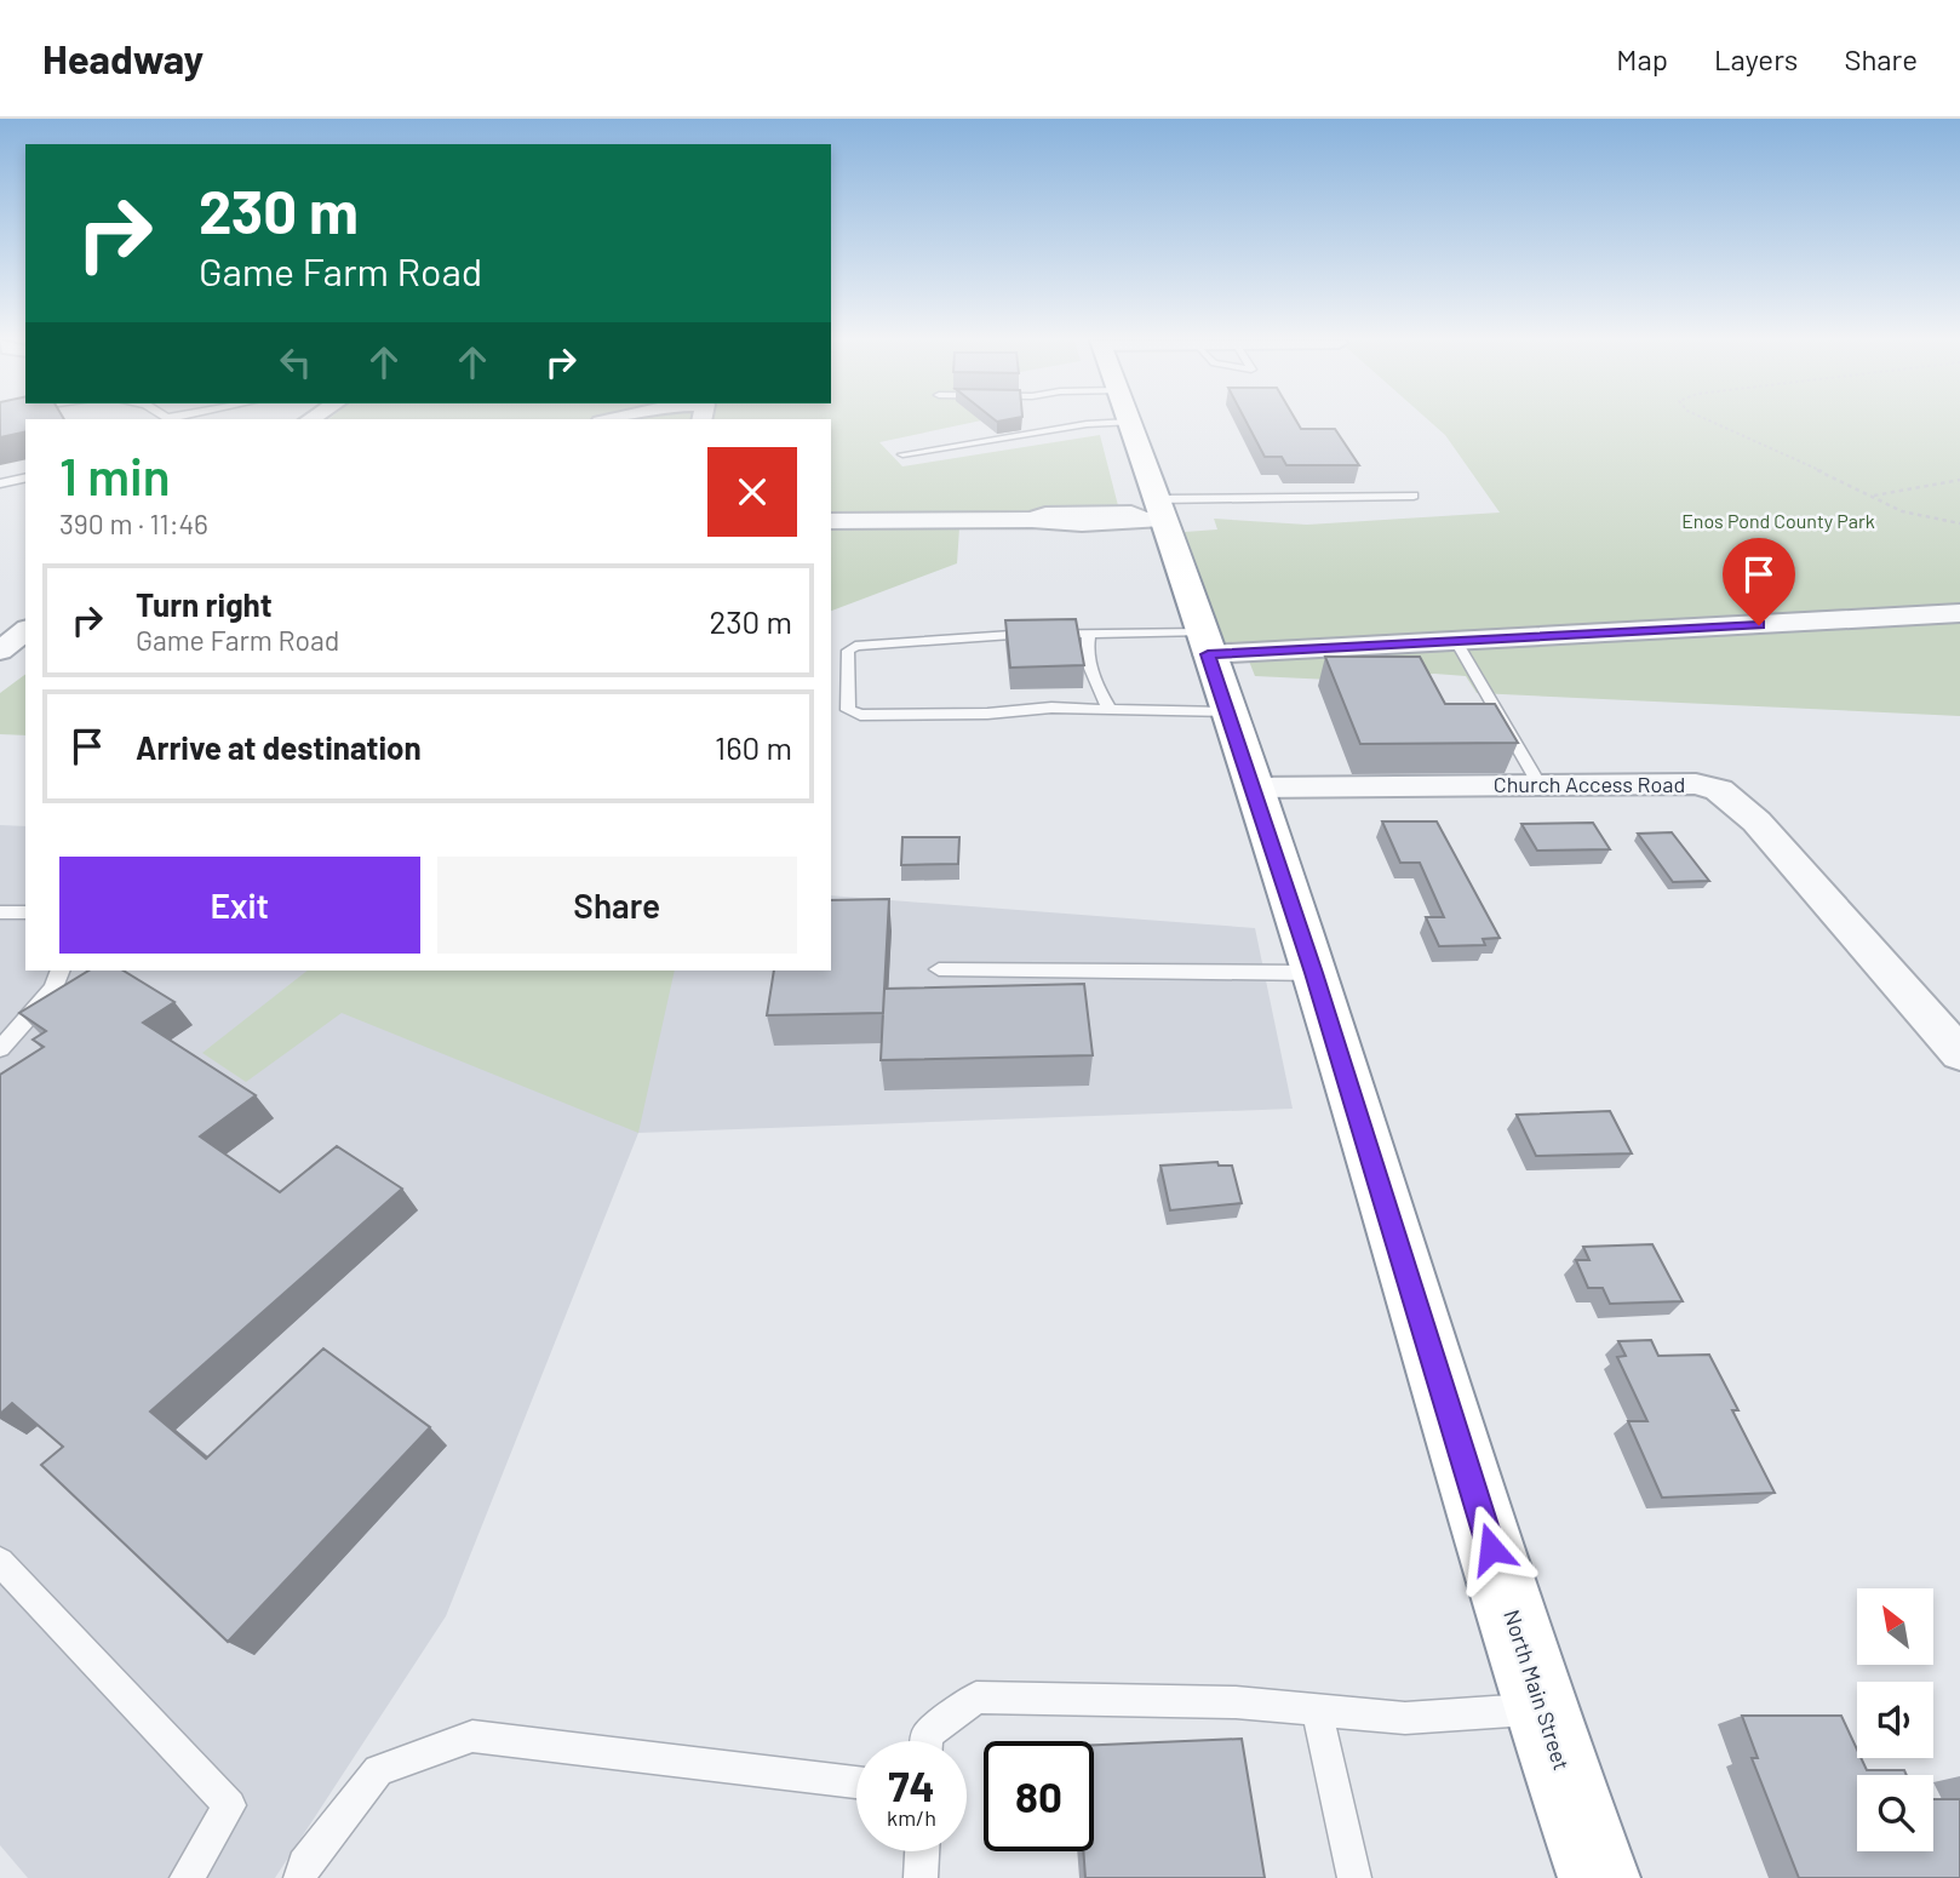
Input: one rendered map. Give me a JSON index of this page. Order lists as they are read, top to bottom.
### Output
{
  "streets": {
    "highway": ["North Main Street"],
    "street": ["Church Access Road"]
  },
  "crossings": [
    ["Church Access Road", "North Main Street"]
  ],
  "parks": ["Enos Pond County Park"],
  "north": "top left",
  "page": {
    "header": "Headway",
    "nav": ["Map", "Layers", "Share"],
    "turn": ["230 m", "Game Farm Road"],
    "heading": ["1 min", "390 m · 11:46"],
    "list": [
      {
        "name": "Turn right",
        "note": "Game Farm Road",
        "value": "230 m"
      },
      {
        "name": "Arrive at destination",
        "value": "160 m"
      }
    ],
    "buttons": ["Exit", "Share"],
    "speed": "74 km/h",
    "limit": "80"
  }
}
